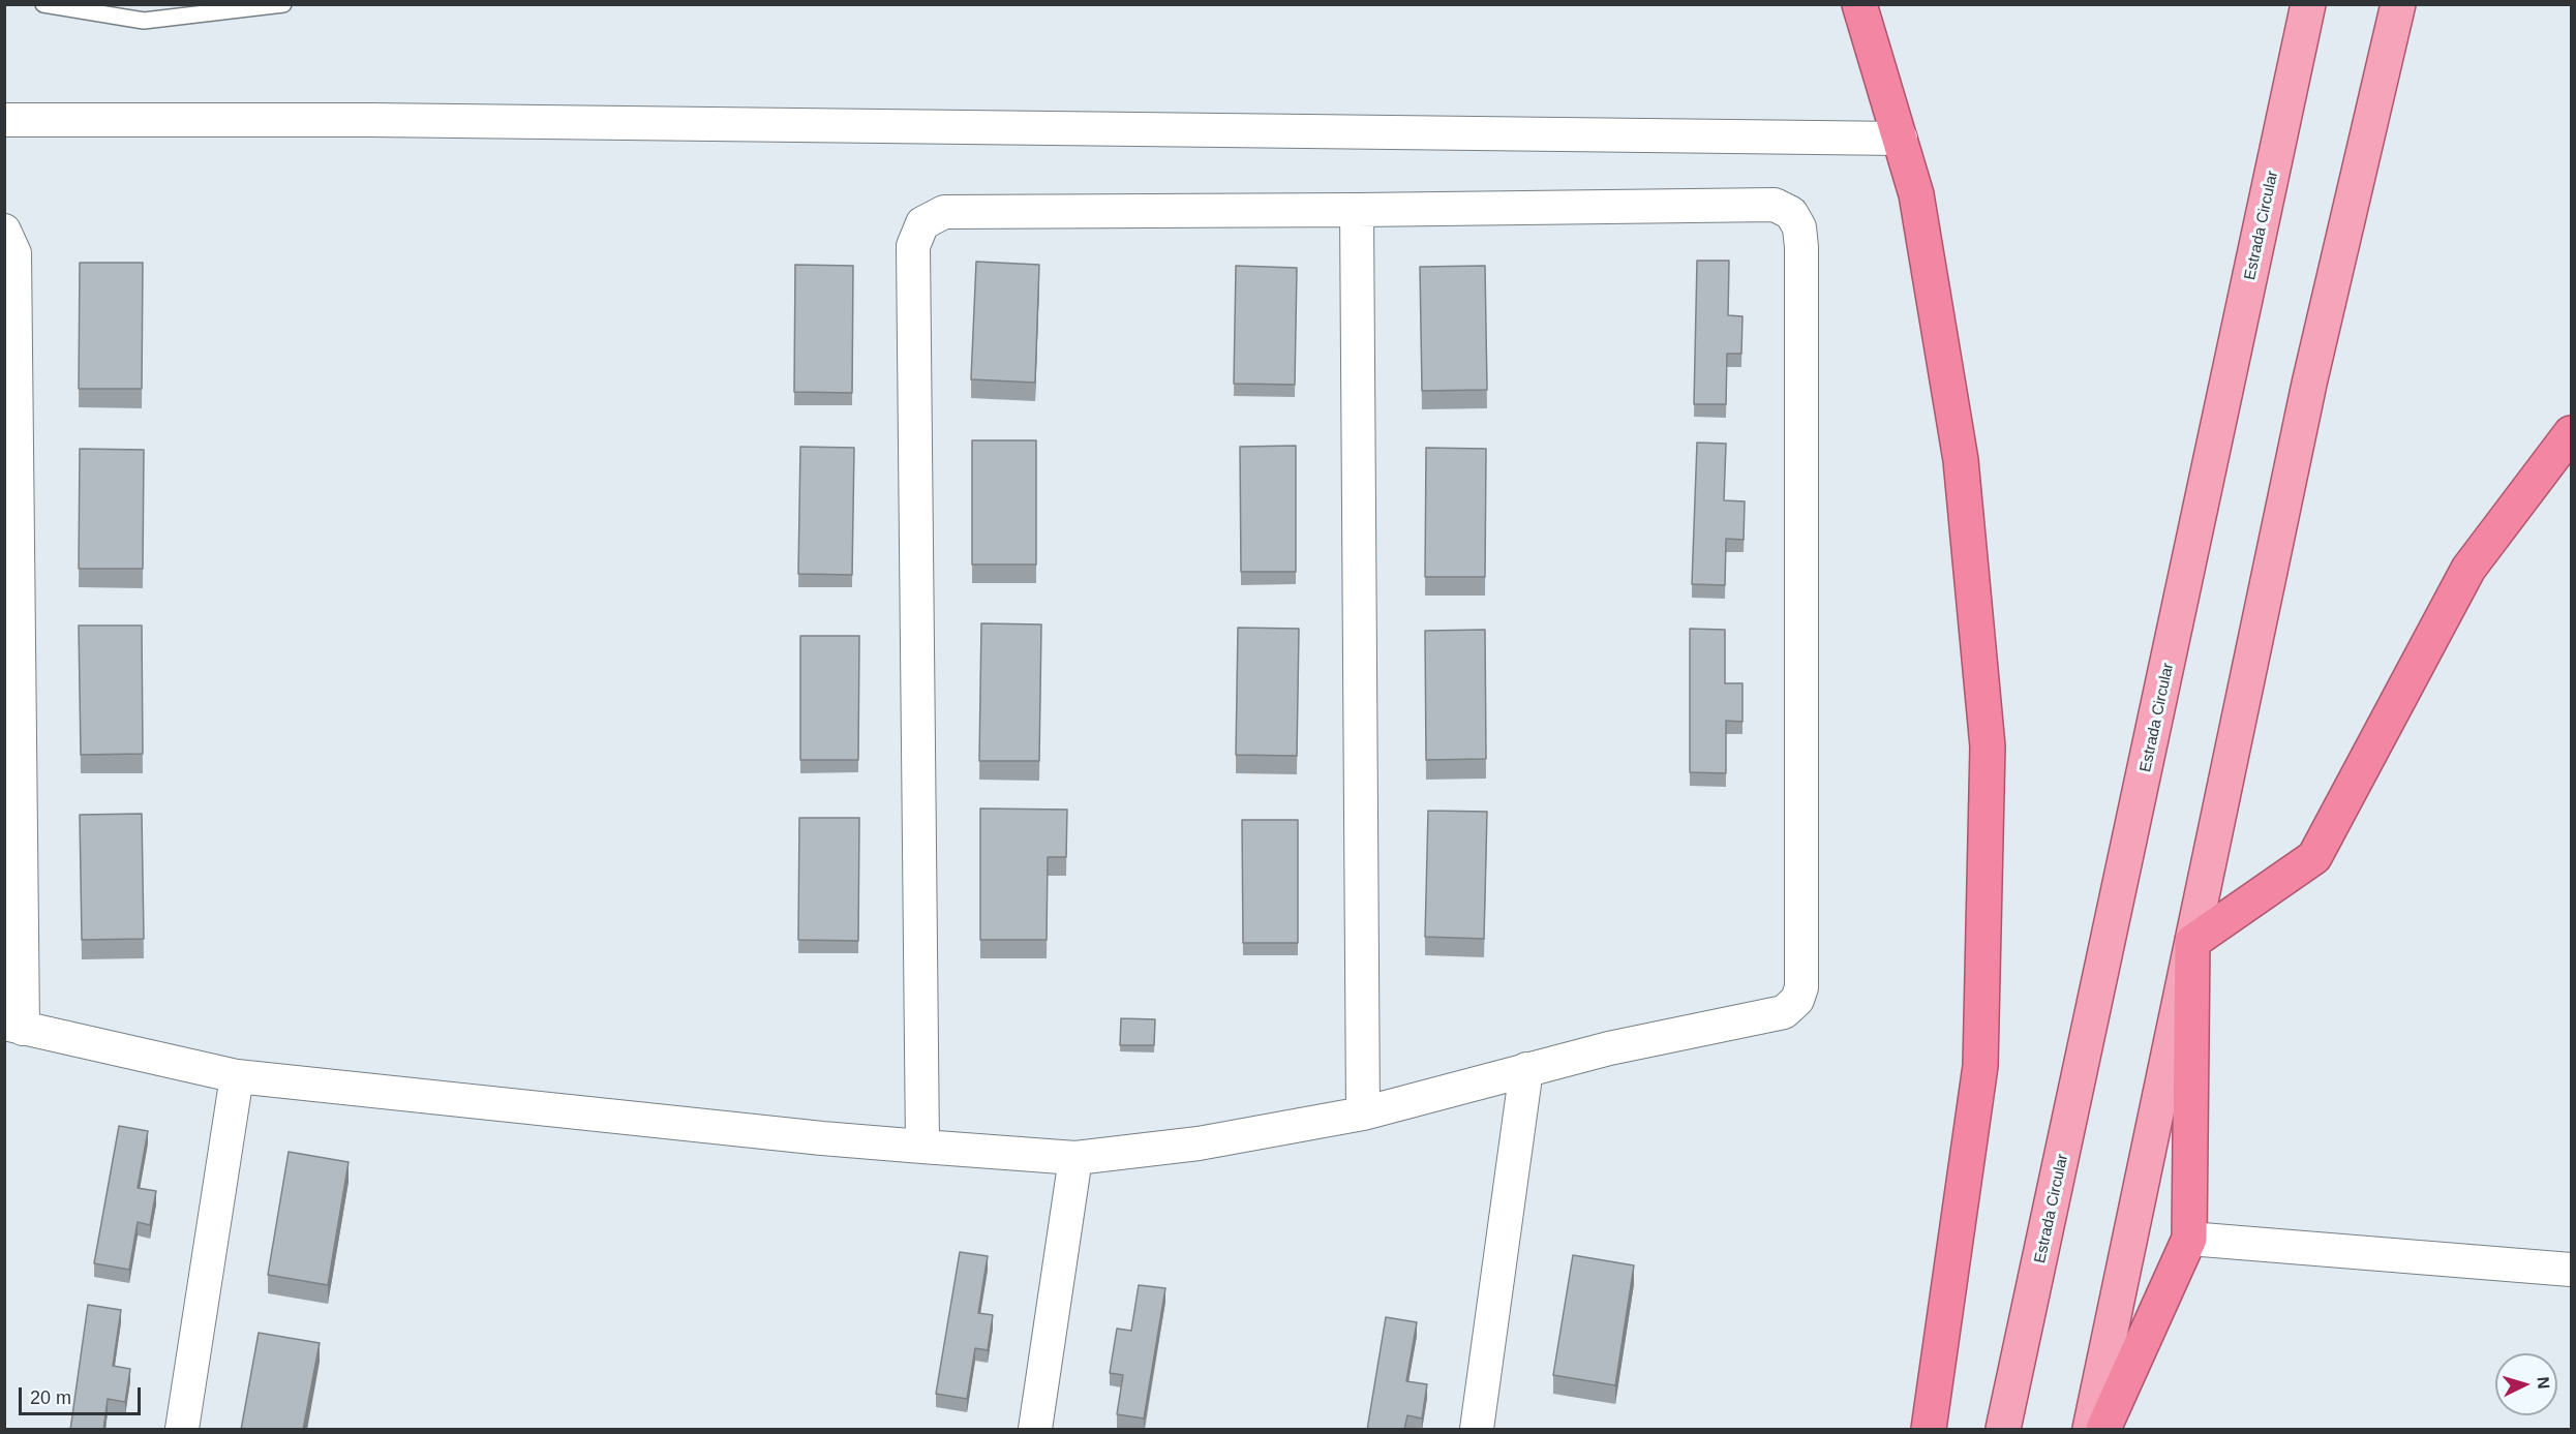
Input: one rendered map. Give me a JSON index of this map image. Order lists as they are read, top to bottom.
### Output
{
  "streets": {
    "main road": ["Estrada Circular"]
  },
  "scale_bar": "20 m",
  "north": "right"
}
